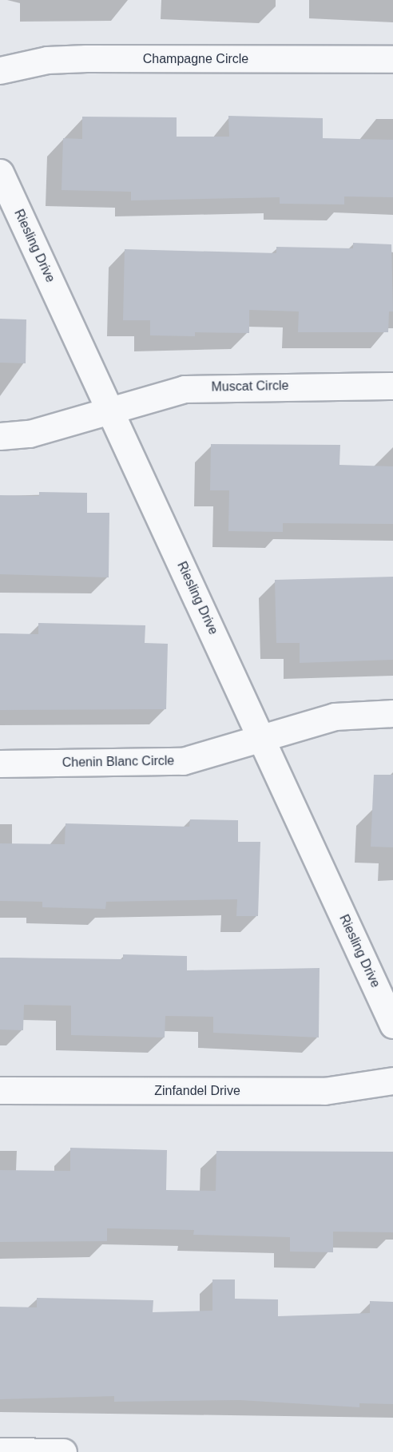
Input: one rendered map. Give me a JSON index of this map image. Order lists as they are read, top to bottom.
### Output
{
  "streets": {
    "street": [
      "Champagne Circle",
      "Riesling Drive",
      "Muscat Circle",
      "Chenin Blanc Circle",
      "Zinfandel Drive"
    ]
  },
  "crossings": [
    ["Riesling Drive", "Muscat Circle"],
    ["Riesling Drive", "Chenin Blanc Circle"]
  ]
}
